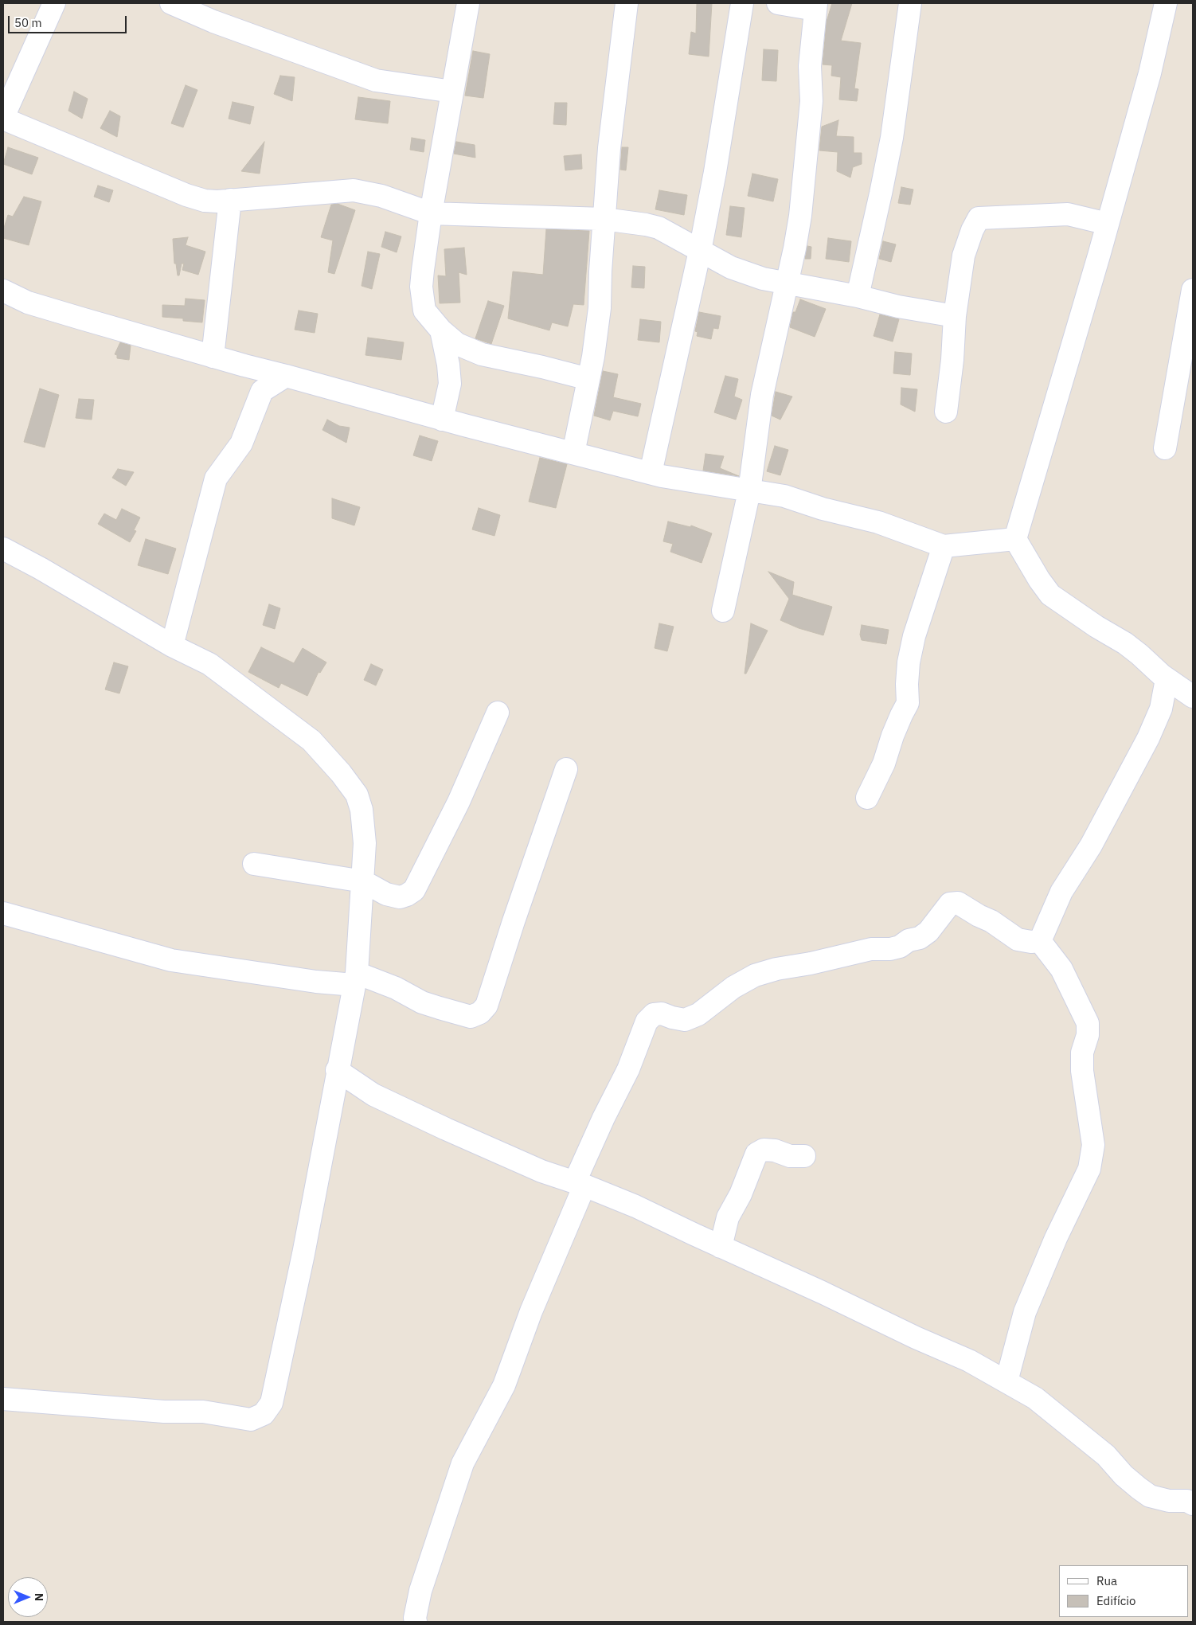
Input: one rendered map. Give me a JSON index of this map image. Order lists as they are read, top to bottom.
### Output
{
  "legend": ["Rua", "Edifício"],
  "scale_bar": "50 m",
  "north": "right"
}
